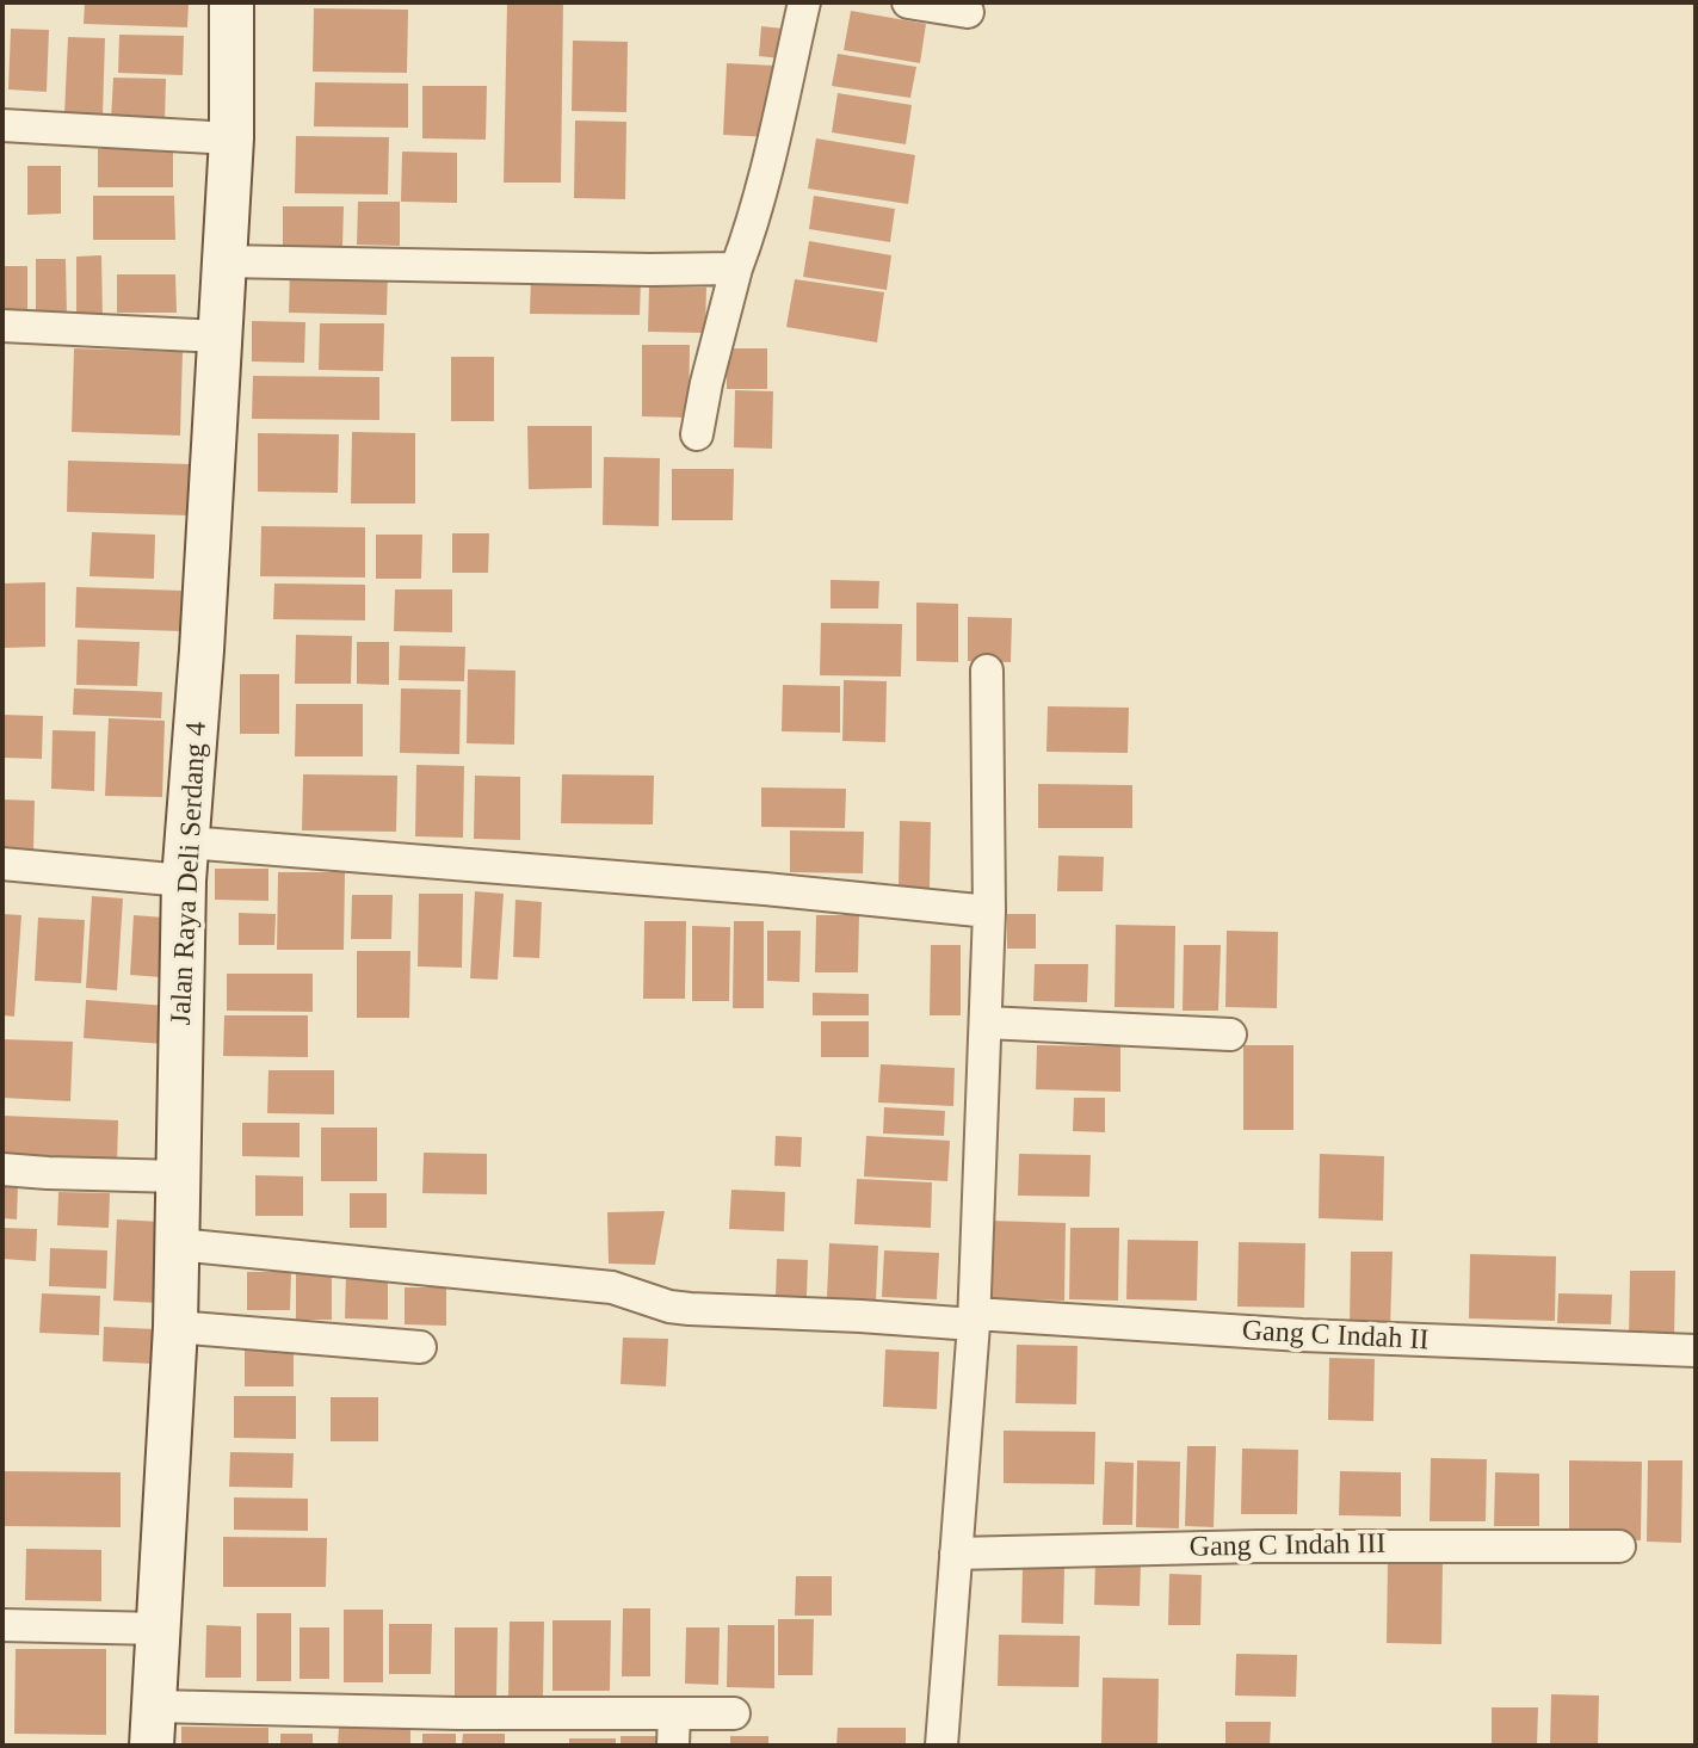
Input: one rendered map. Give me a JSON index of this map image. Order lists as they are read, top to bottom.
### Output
{
  "streets": {
    "street": ["Jalan Raya Deli Serdang 4", "Gang C Indah II", "Gang C Indah III"]
  },
  "crossings": [
    ["Jalan Raya Deli Serdang 4", "Gang C Indah II"]
  ]
}
